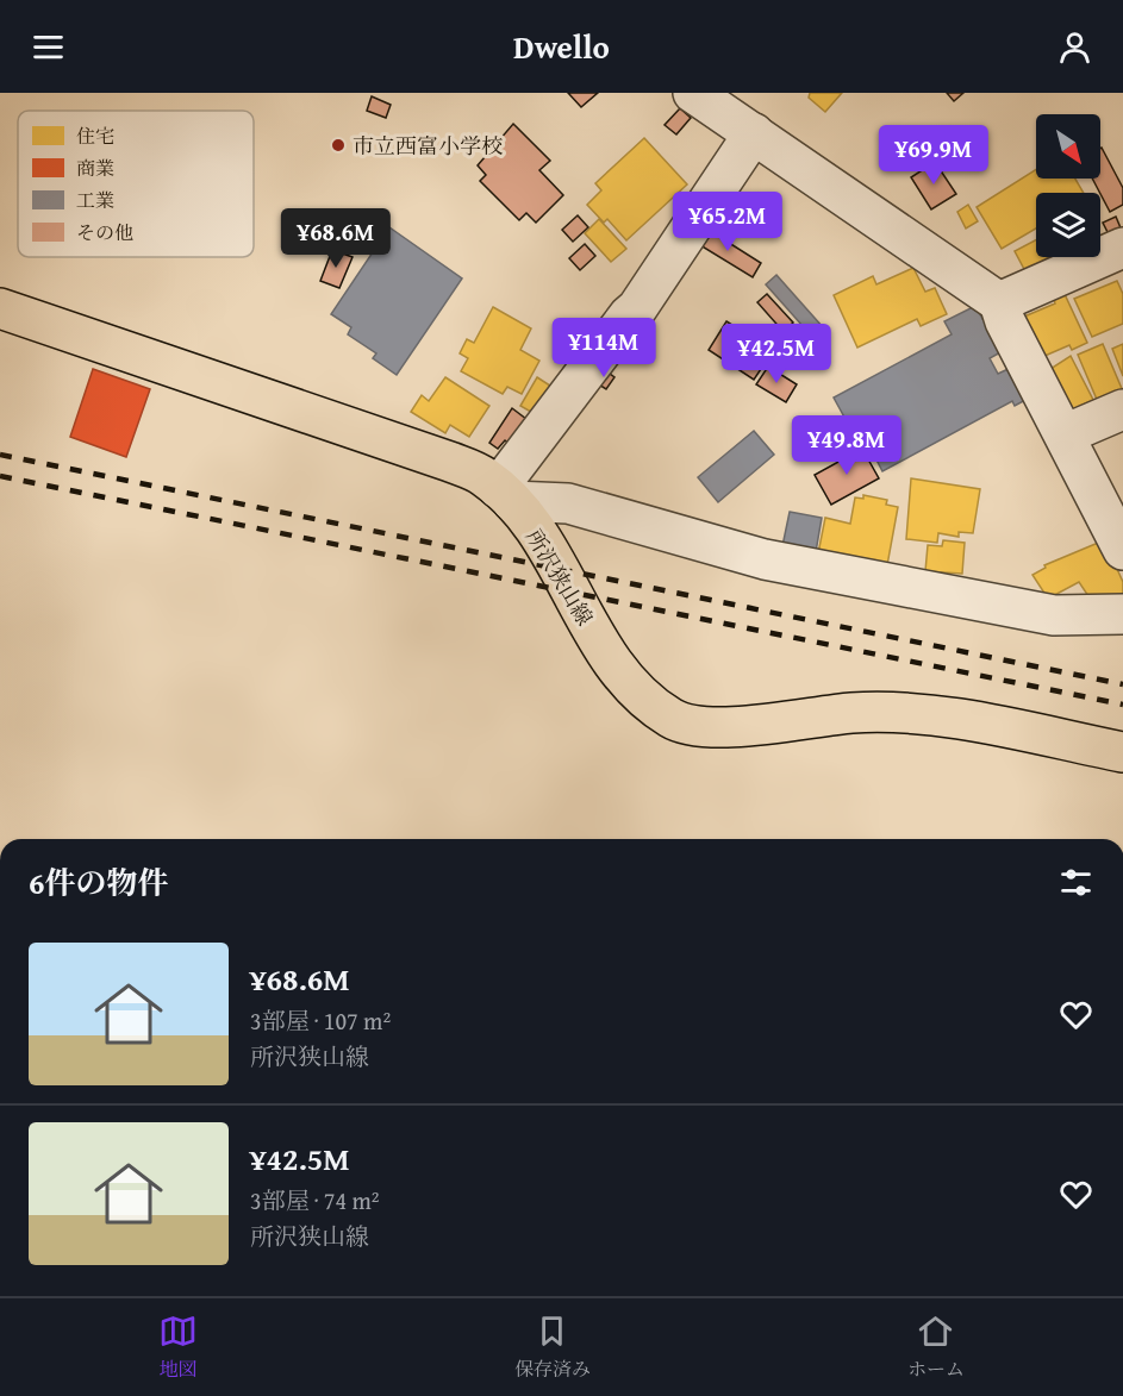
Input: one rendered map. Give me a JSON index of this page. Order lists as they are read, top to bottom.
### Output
{
  "streets": {
    "main road": ["所沢狭山線"]
  },
  "places": ["市立西富小学校"],
  "legend": [
    "住宅",
    "商業",
    "工業",
    "その他"
  ],
  "north": "bottom right",
  "page": {
    "header": "Dwello",
    "price": [
      "¥69.9M",
      "¥65.2M",
      "¥68.6M",
      "¥114M",
      "¥42.5M",
      "¥49.8M"
    ],
    "heading": "6件の物件",
    "list": [
      {
        "name": "¥68.6M",
        "note": "3部屋 · 107 m² · 所沢狭山線"
      },
      {
        "name": "¥42.5M",
        "note": "3部屋 · 74 m² · 所沢狭山線"
      }
    ],
    "tabs": ["地図", "保存済み", "ホーム"]
  }
}
